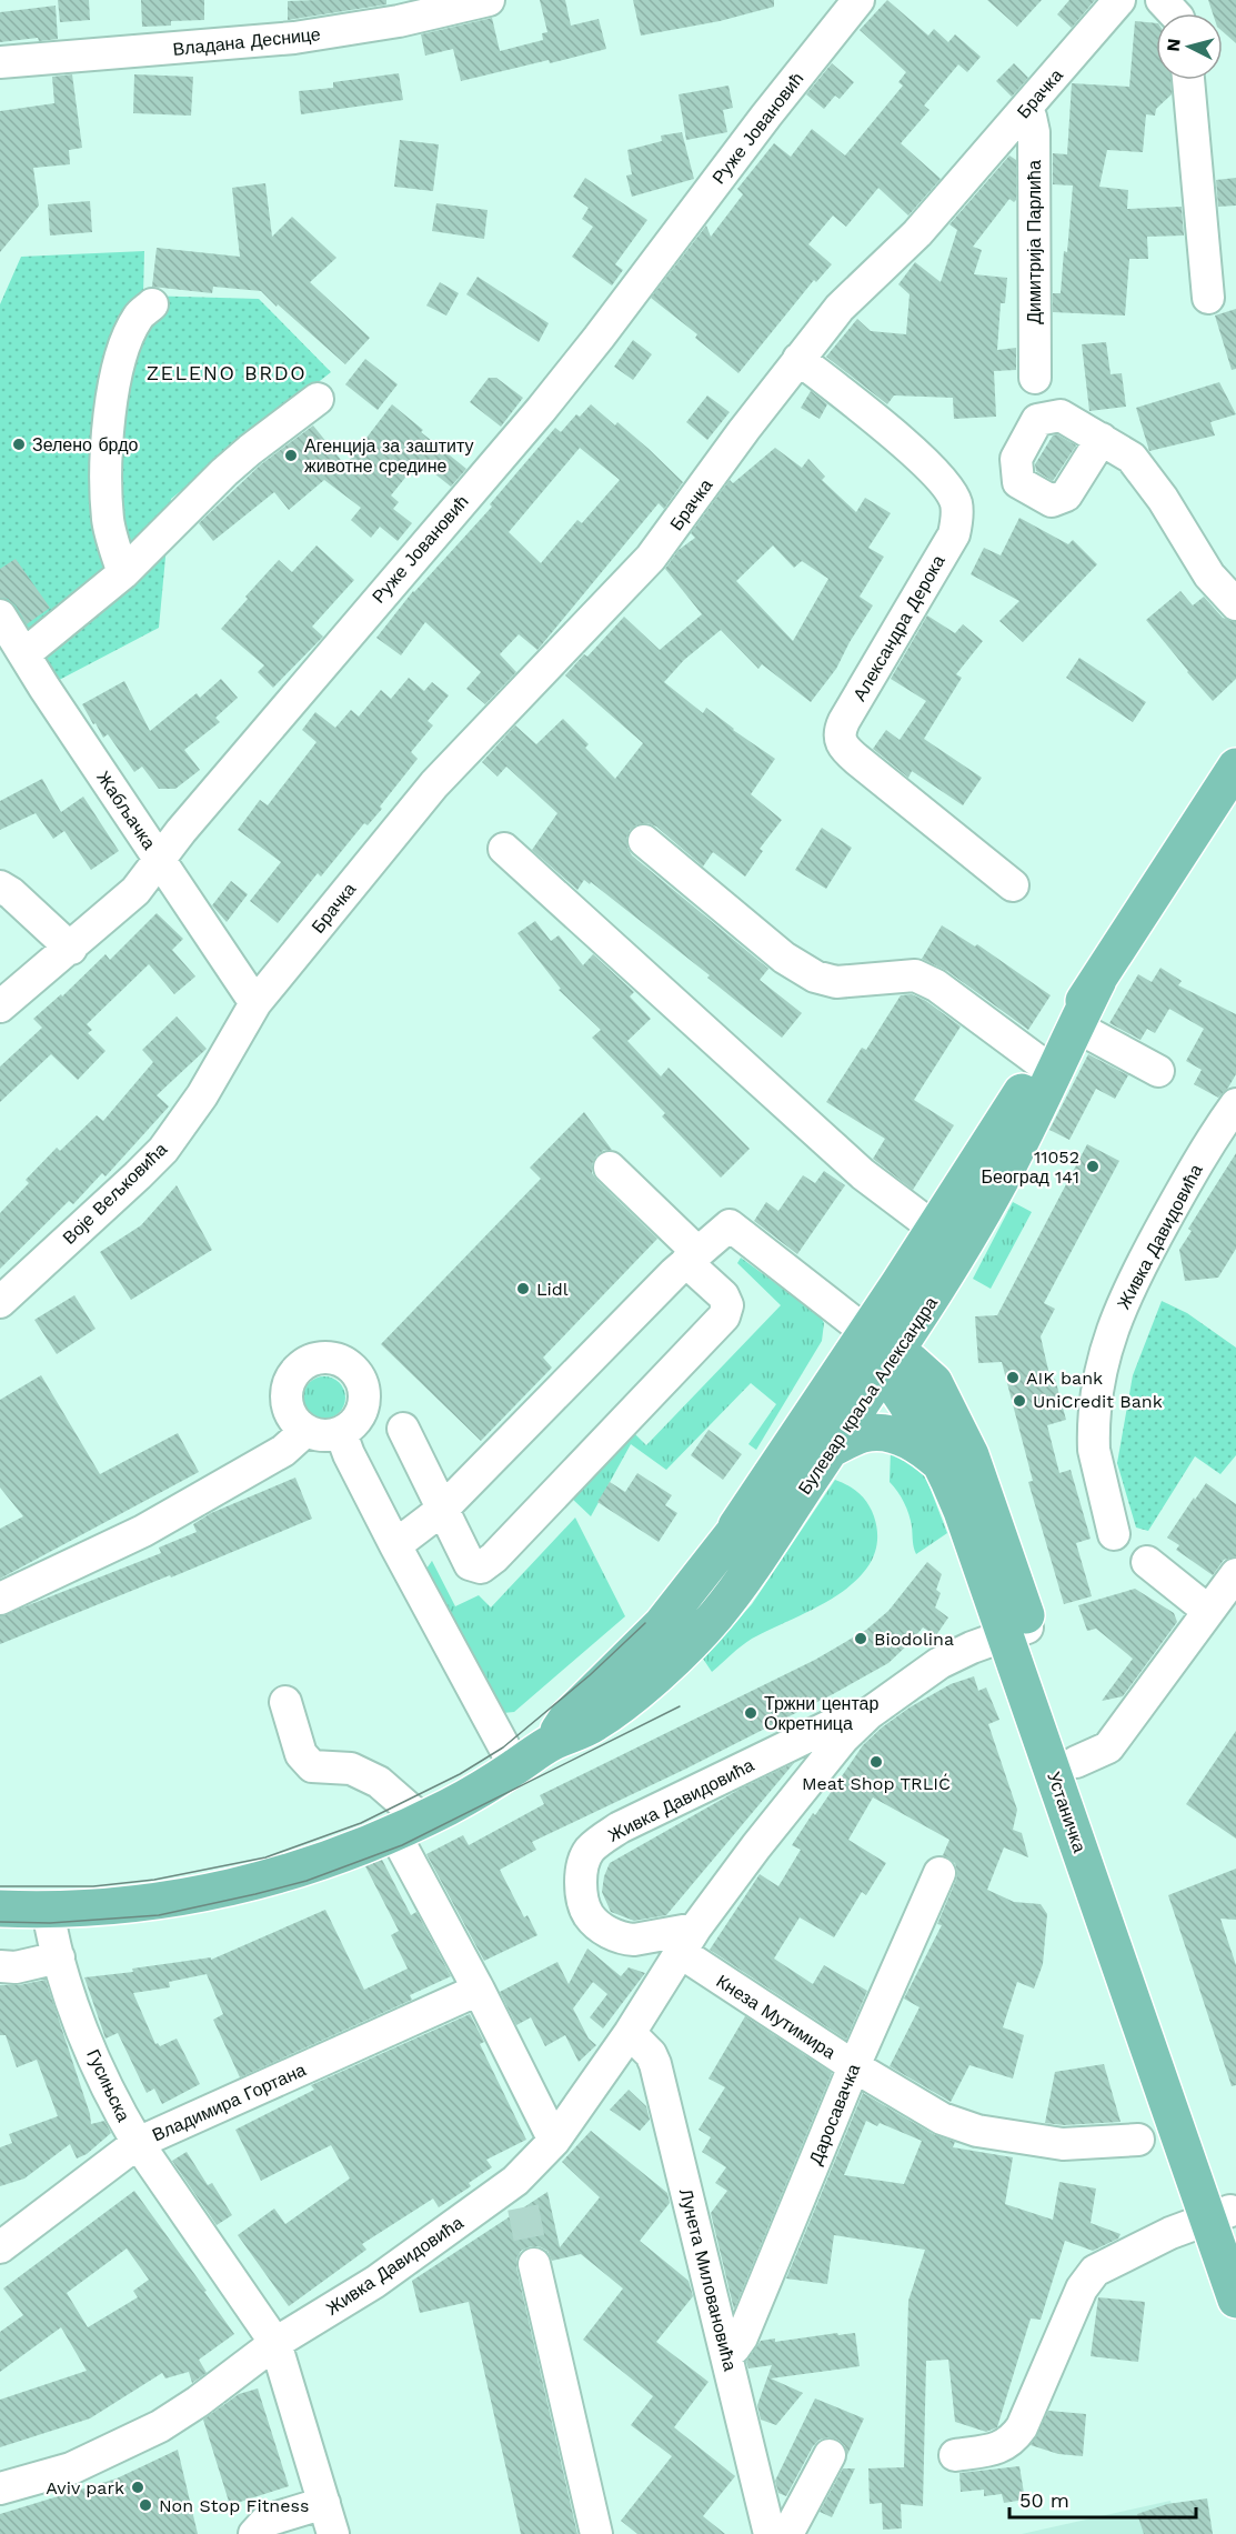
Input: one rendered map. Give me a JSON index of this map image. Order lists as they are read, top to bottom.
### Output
{
  "streets": {
    "main road": ["Булевар краља Александра", "Устаничка"],
    "street": [
      "Владана Деснице",
      "Брачка",
      "Руже Јовановић",
      "Димитрија Парлића",
      "Александра Дерока",
      "Жабљачка",
      "Воје Вељковића",
      "Живка Давидовића",
      "Кнеза Мутимира",
      "Гусињска",
      "Владимира Гортана",
      "Даросавачка",
      "Лунета Миловановића"
    ]
  },
  "crossings": [
    ["Брачка", "Димитрија Парлића"],
    ["Брачка", "Александра Дерока"],
    ["Брачка", "Жабљачка"],
    ["Брачка", "Воје Вељковића"],
    ["Руже Јовановић", "Жабљачка"],
    ["Жабљачка", "Воје Вељковића"],
    ["Живка Давидовића", "Устаничка"],
    ["Живка Давидовића", "Кнеза Мутимира"],
    ["Живка Давидовића", "Гусињска"],
    ["Живка Давидовића", "Лунета Миловановића"],
    ["Булевар краља Александра", "Устаничка"],
    ["Булевар краља Александра", "Гусињска"],
    ["Кнеза Мутимира", "Даросавачка"],
    ["Гусињска", "Владимира Гортана"],
    ["Даросавачка", "Лунета Миловановића"]
  ],
  "districts": ["ZELENO BRDO"],
  "places": [
    "Зелено брдо",
    "Агенција за заштиту животне средине",
    "11052 Београд 141",
    "Lidl",
    "AIK bank",
    "UniCredit Bank",
    "Biodolina",
    "Тржни центар Окретница",
    "Meat Shop TRLIĆ",
    "Aviv park",
    "Non Stop Fitness"
  ],
  "scale_bar": "50 m",
  "north": "left"
}
